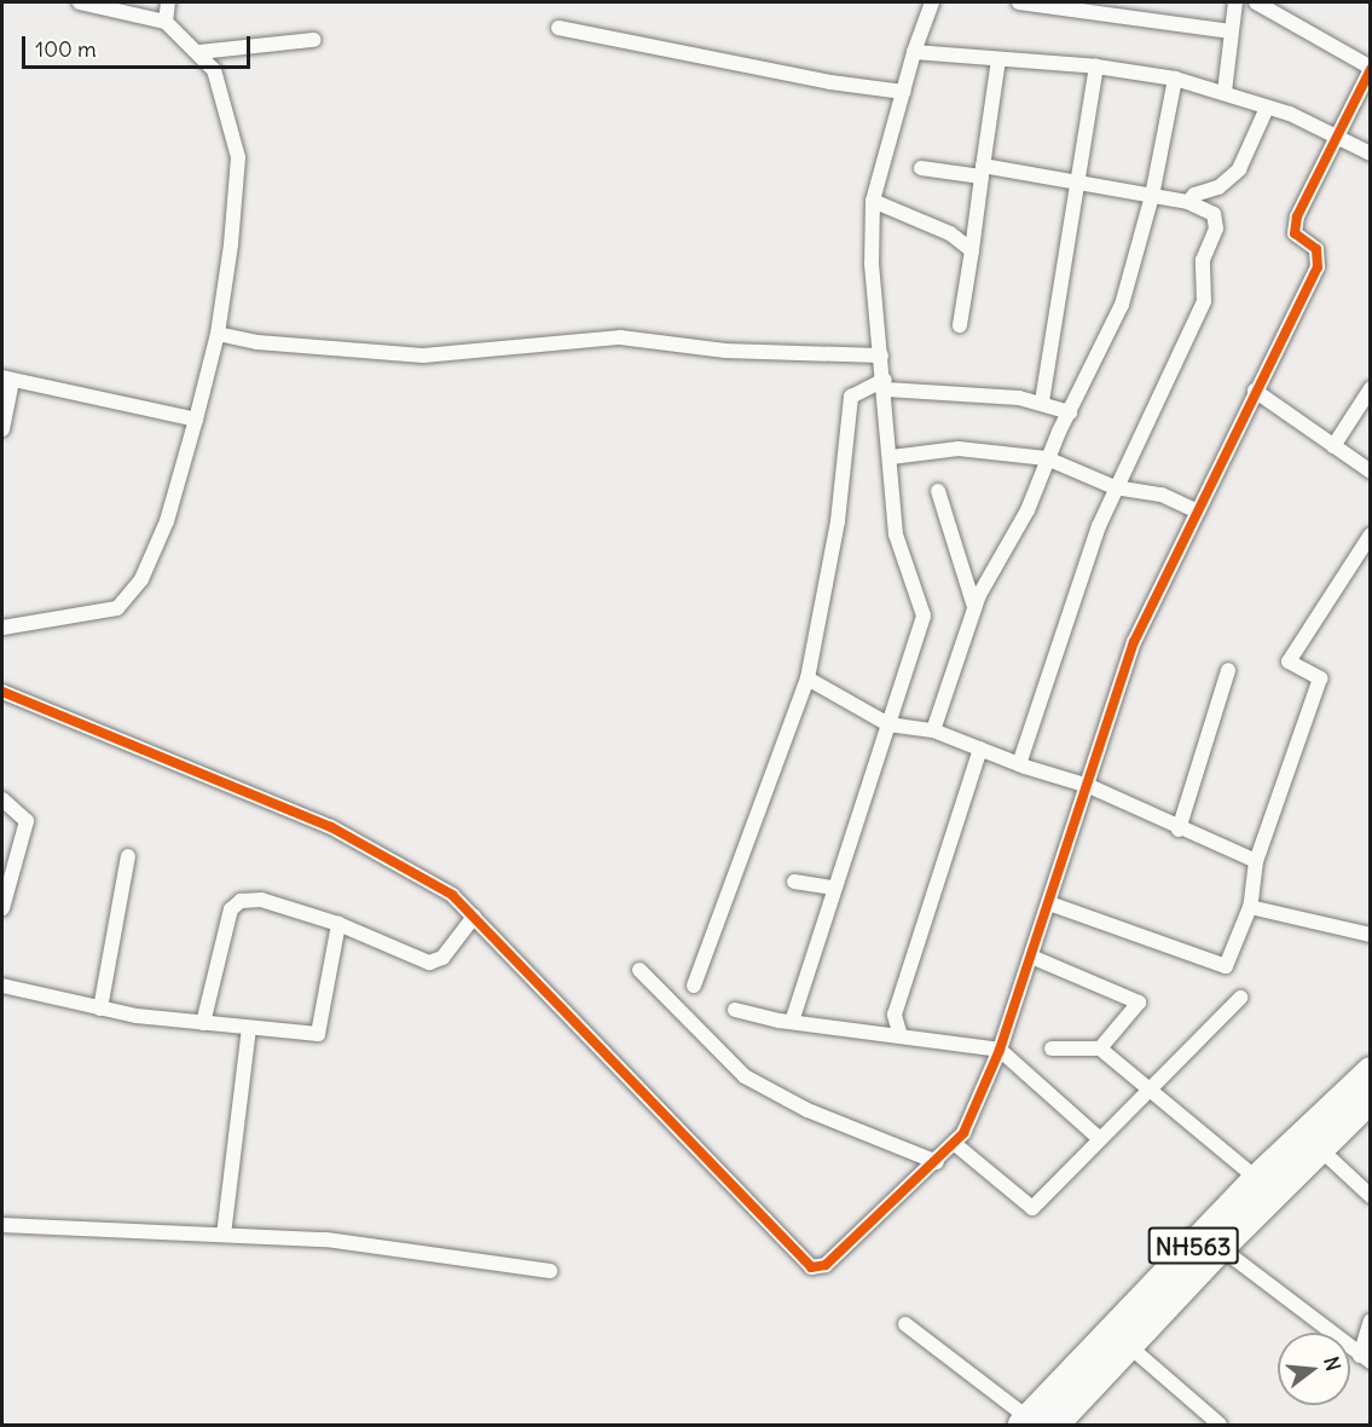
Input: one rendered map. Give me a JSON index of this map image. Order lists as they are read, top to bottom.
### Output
{
  "streets": {
    "highway": ["NH563"]
  },
  "scale_bar": "100 m",
  "north": "right"
}
